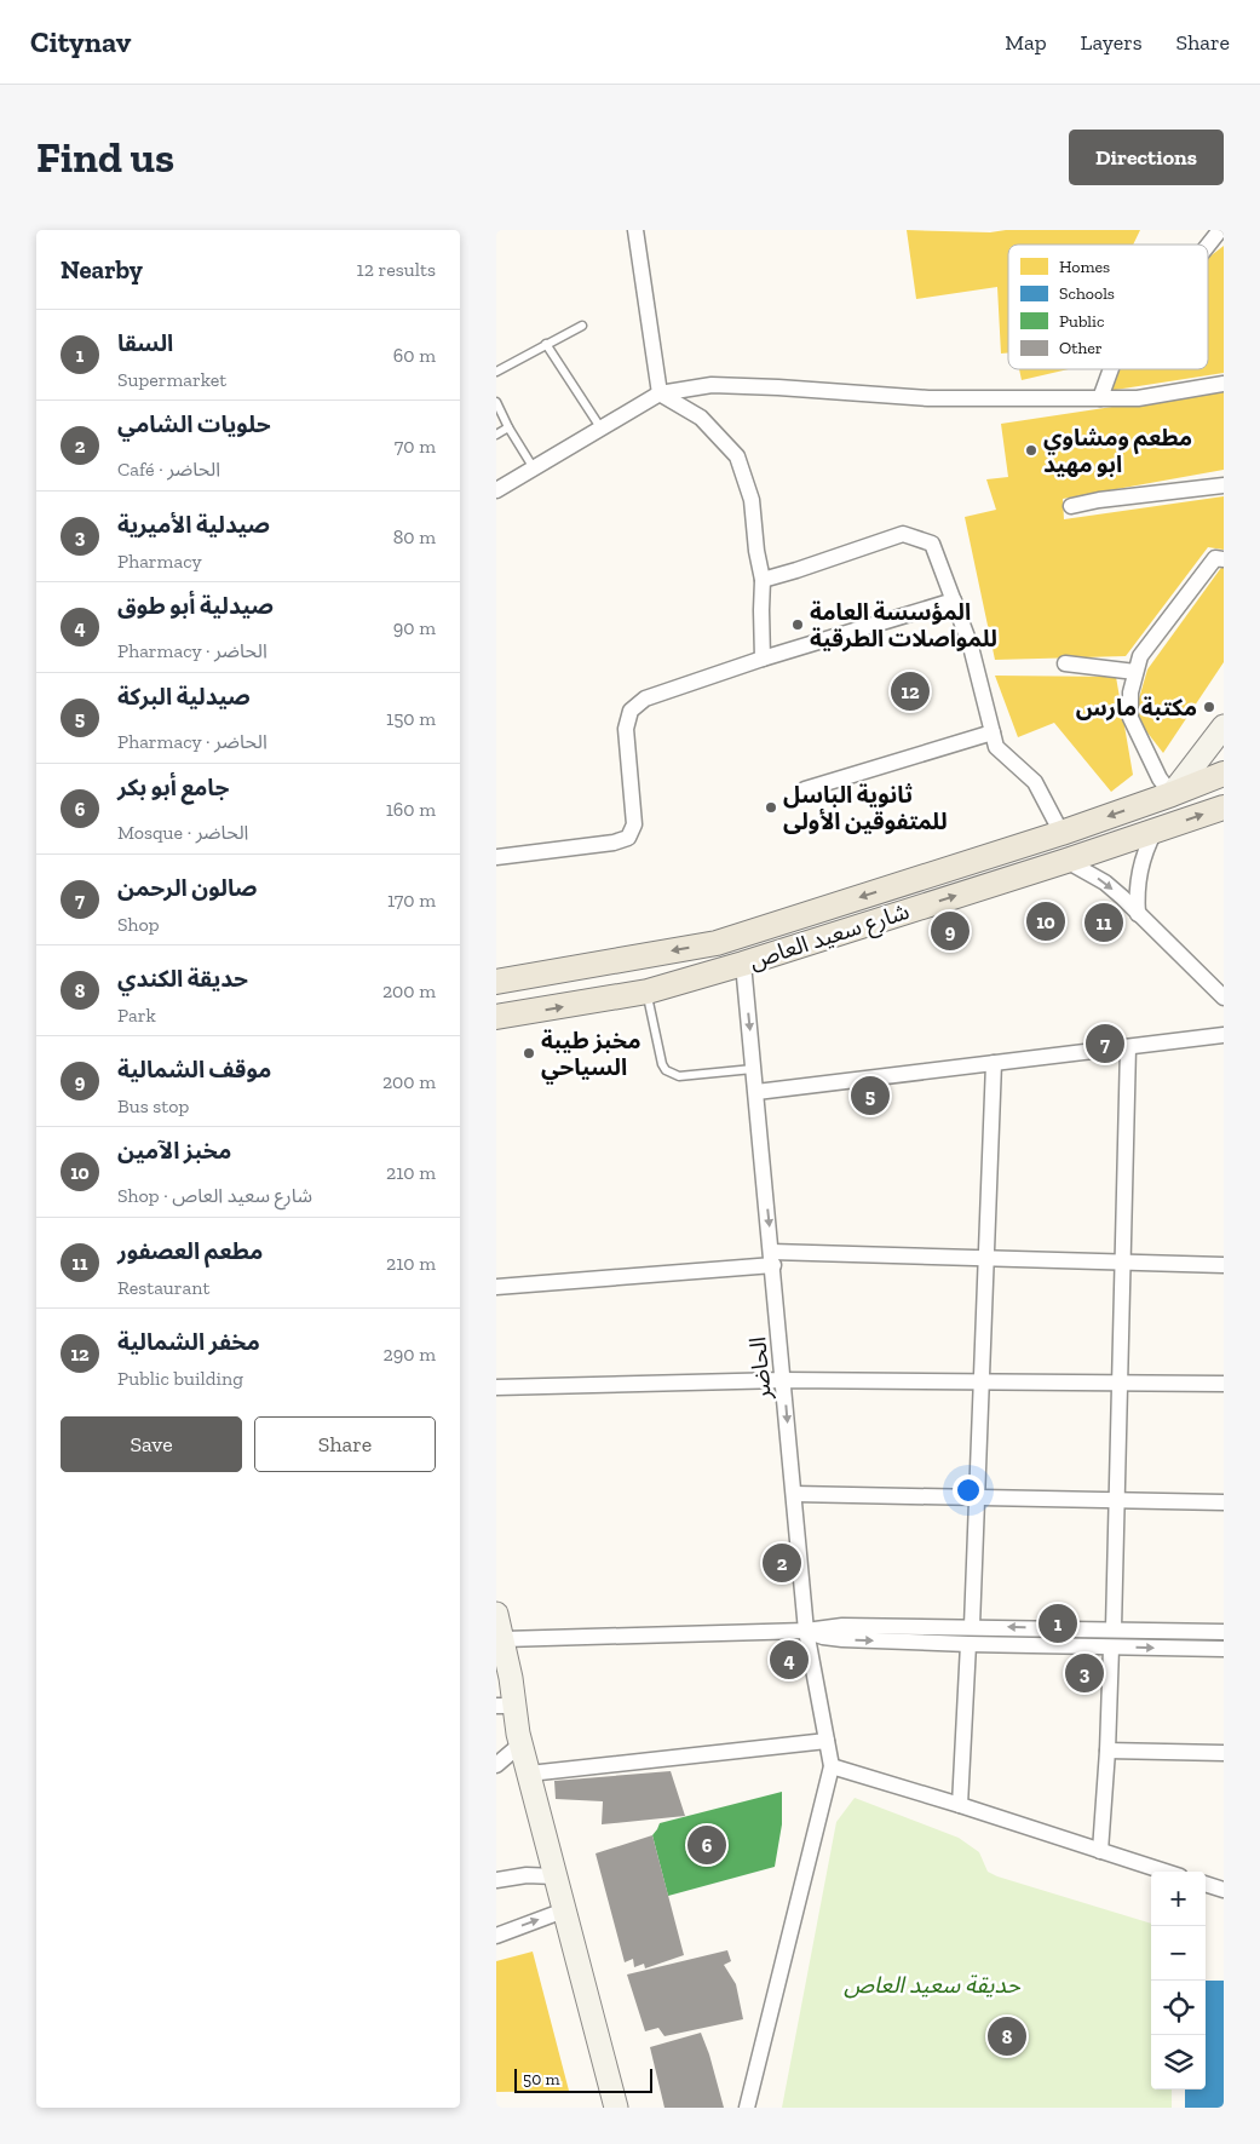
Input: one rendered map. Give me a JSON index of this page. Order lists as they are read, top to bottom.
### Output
{
  "streets": {
    "main road": ["شارع سعيد العاص"],
    "street": ["الحاضر"]
  },
  "crossings": [
    ["شارع سعيد العاص", "الحاضر"]
  ],
  "one_way": ["الحاضر"],
  "parks": ["حديقة سعيد العاص"],
  "places": [
    "مطعم ومشاوي ابو مهيد",
    "المؤسسة العامة للمواصلات الطرقية",
    "مكتبة مارس",
    "ثانوية الباسل للمتفوقين الأولى",
    "مخبز طيبة السياحي"
  ],
  "legend": [
    "Homes",
    "Schools",
    "Public",
    "Other"
  ],
  "scale_bar": "50 m",
  "page": {
    "header": "Citynav",
    "nav": ["Map", "Layers", "Share"],
    "buttons": [
      "Directions",
      ["Save", "Share"]
    ],
    "title": "Find us",
    "heading": ["Nearby", "12 results"],
    "list": [
      {
        "mark": "1",
        "name": "السقا",
        "note": "Supermarket",
        "value": "60 m"
      },
      {
        "mark": "2",
        "name": "حلويات الشامي",
        "note": "Café · الحاضر",
        "value": "70 m"
      },
      {
        "mark": "3",
        "name": "صيدلية الأميرية",
        "note": "Pharmacy",
        "value": "80 m"
      },
      {
        "mark": "4",
        "name": "صيدلية أبو طوق",
        "note": "Pharmacy · الحاضر",
        "value": "90 m"
      },
      {
        "mark": "5",
        "name": "صيدلية البركة",
        "note": "Pharmacy · الحاضر",
        "value": "150 m"
      },
      {
        "mark": "6",
        "name": "جامع أبو بكر",
        "note": "Mosque · الحاضر",
        "value": "160 m"
      },
      {
        "mark": "7",
        "name": "صالون الرحمن",
        "note": "Shop",
        "value": "170 m"
      },
      {
        "mark": "8",
        "name": "حديقة الكندي",
        "note": "Park",
        "value": "200 m"
      },
      {
        "mark": "9",
        "name": "موقف الشمالية",
        "note": "Bus stop",
        "value": "200 m"
      },
      {
        "mark": "10",
        "name": "مخبز الآمين",
        "note": "Shop · شارع سعيد العاص",
        "value": "210 m"
      },
      {
        "mark": "11",
        "name": "مطعم العصفور",
        "note": "Restaurant",
        "value": "210 m"
      },
      {
        "mark": "12",
        "name": "مخفر الشمالية",
        "note": "Public building",
        "value": "290 m"
      }
    ],
    "pins": [
      "12",
      "10",
      "11",
      "9",
      "7",
      "5",
      "2",
      "1",
      "4",
      "3",
      "6",
      "8"
    ],
    "map_buttons": ["+", "−"],
    "scale": "50 m"
  }
}
